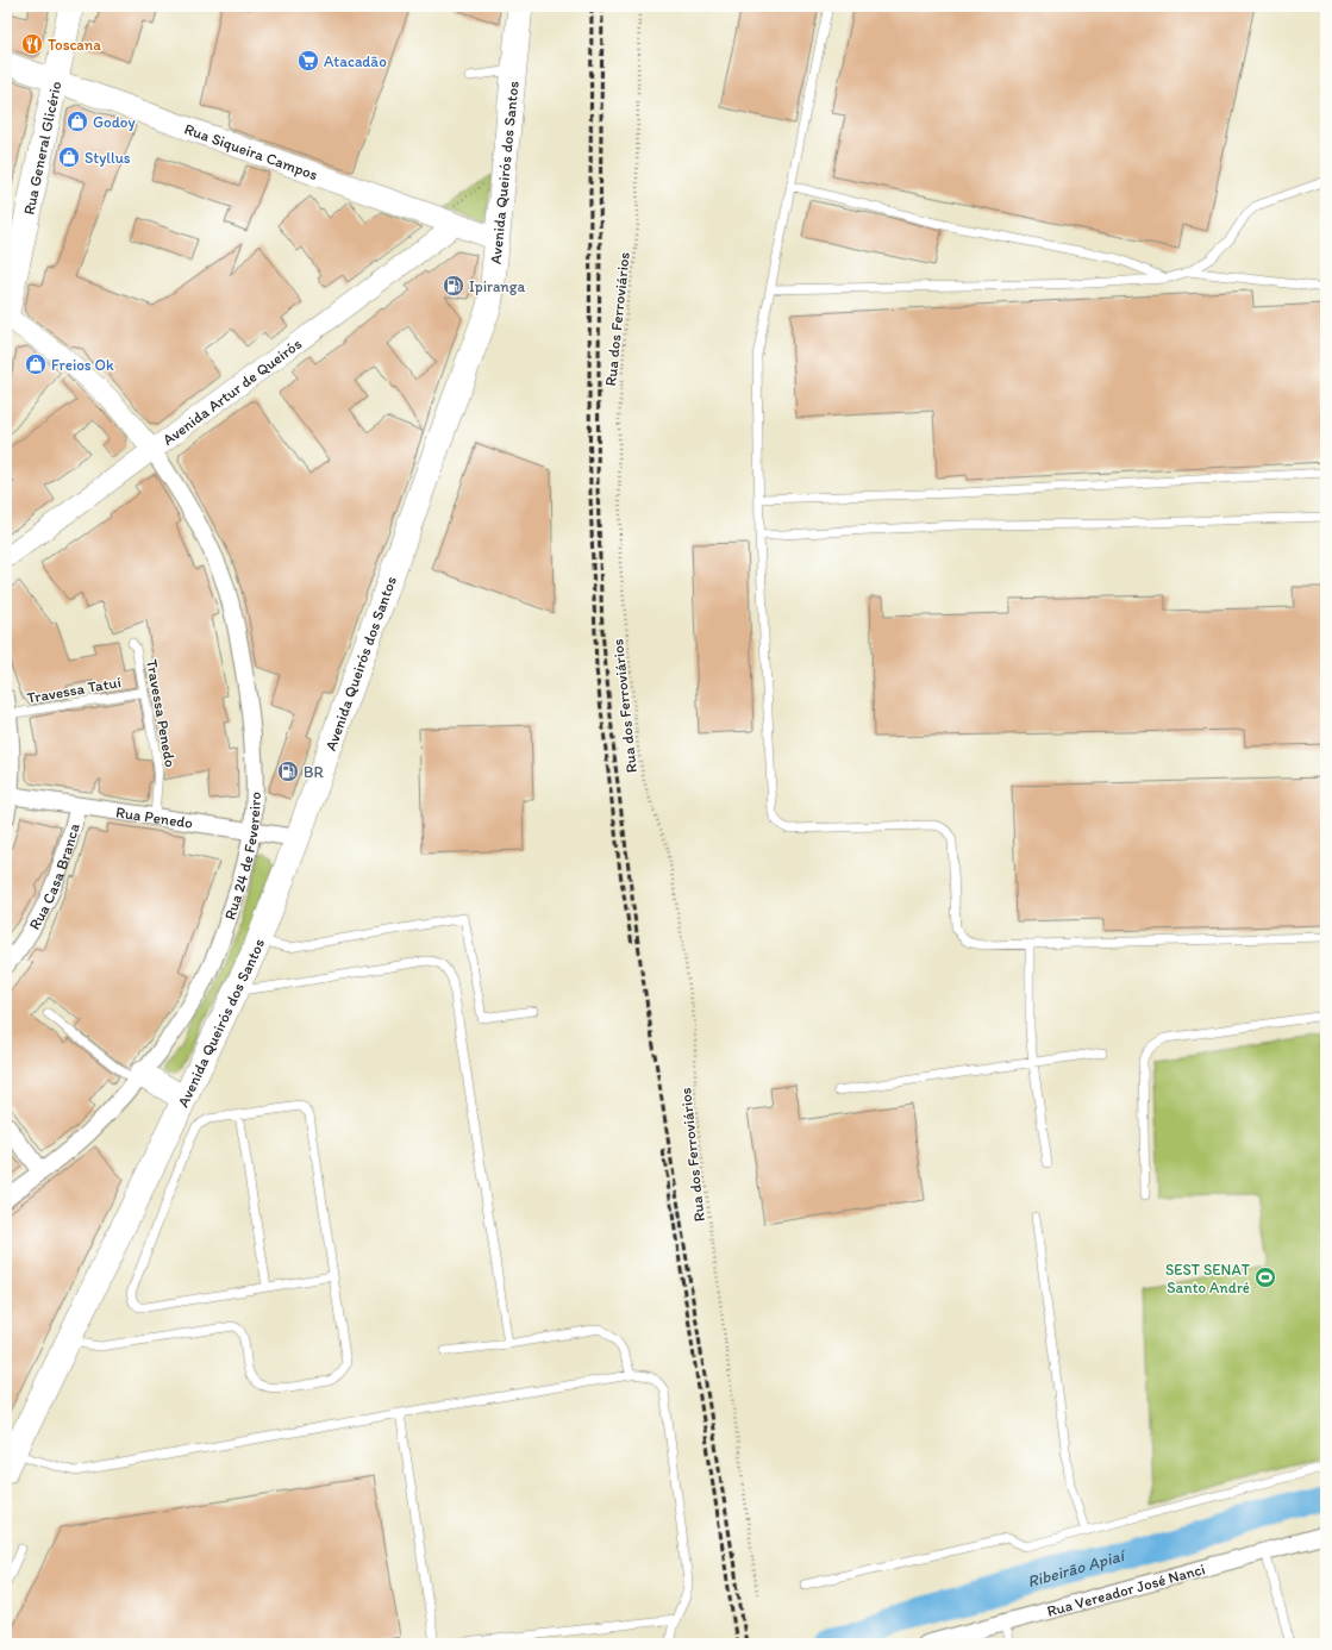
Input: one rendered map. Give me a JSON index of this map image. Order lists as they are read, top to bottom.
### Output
{
  "streets": {
    "main road": ["Rua General Glicério", "Rua Siqueira Campos", "Avenida Queirós dos Santos"],
    "street": [
      "Avenida Artur de Queirós",
      "Rua Penedo",
      "Rua 24 de Fevereiro",
      "Rua Casa Branca",
      "Rua Vereador José Nanci"
    ],
    "lane": ["Travessa Tatuí", "Travessa Penedo"],
    "path": ["Rua dos Ferroviários"]
  },
  "crossings": [
    ["Rua General Glicério", "Rua Siqueira Campos"],
    ["Rua Siqueira Campos", "Avenida Queirós dos Santos"],
    ["Rua Siqueira Campos", "Avenida Artur de Queirós"],
    ["Avenida Queirós dos Santos", "Rua Penedo"],
    ["Avenida Artur de Queirós", "Rua 24 de Fevereiro"],
    ["Travessa Tatuí", "Travessa Penedo"],
    ["Travessa Penedo", "Rua Penedo"],
    ["Rua Penedo", "Rua 24 de Fevereiro"],
    ["Rua Penedo", "Rua Casa Branca"]
  ],
  "water": ["Ribeirão Apiaí"],
  "places": {
    "restaurant": ["Toscana"],
    "supermarket": ["Atacadão"],
    "shop": ["Godoy", "Styllus", "Freios Ok"],
    "fuel station": ["Ipiranga", "BR"],
    "sports": ["SEST SENAT Santo André"]
  }
}
